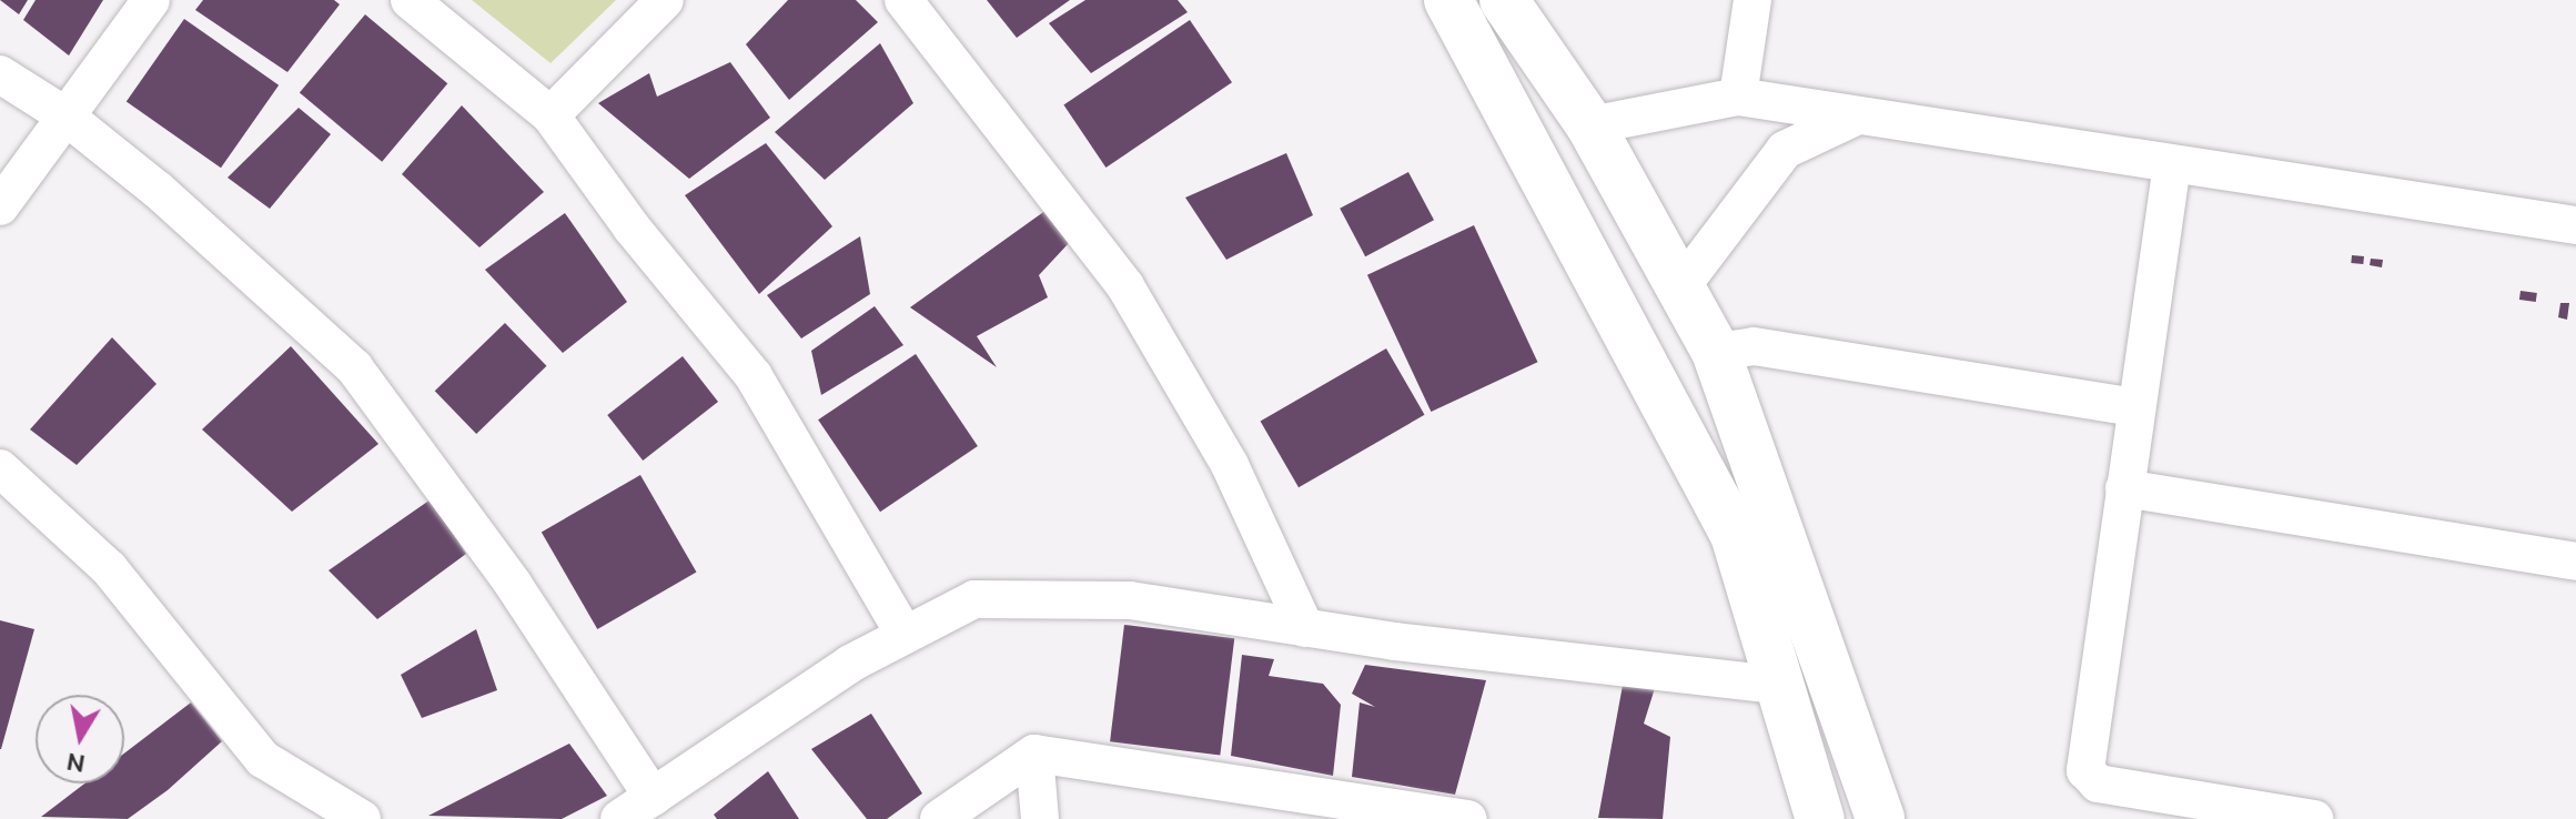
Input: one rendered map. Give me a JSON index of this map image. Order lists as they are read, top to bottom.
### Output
{
  "north": "bottom"
}
